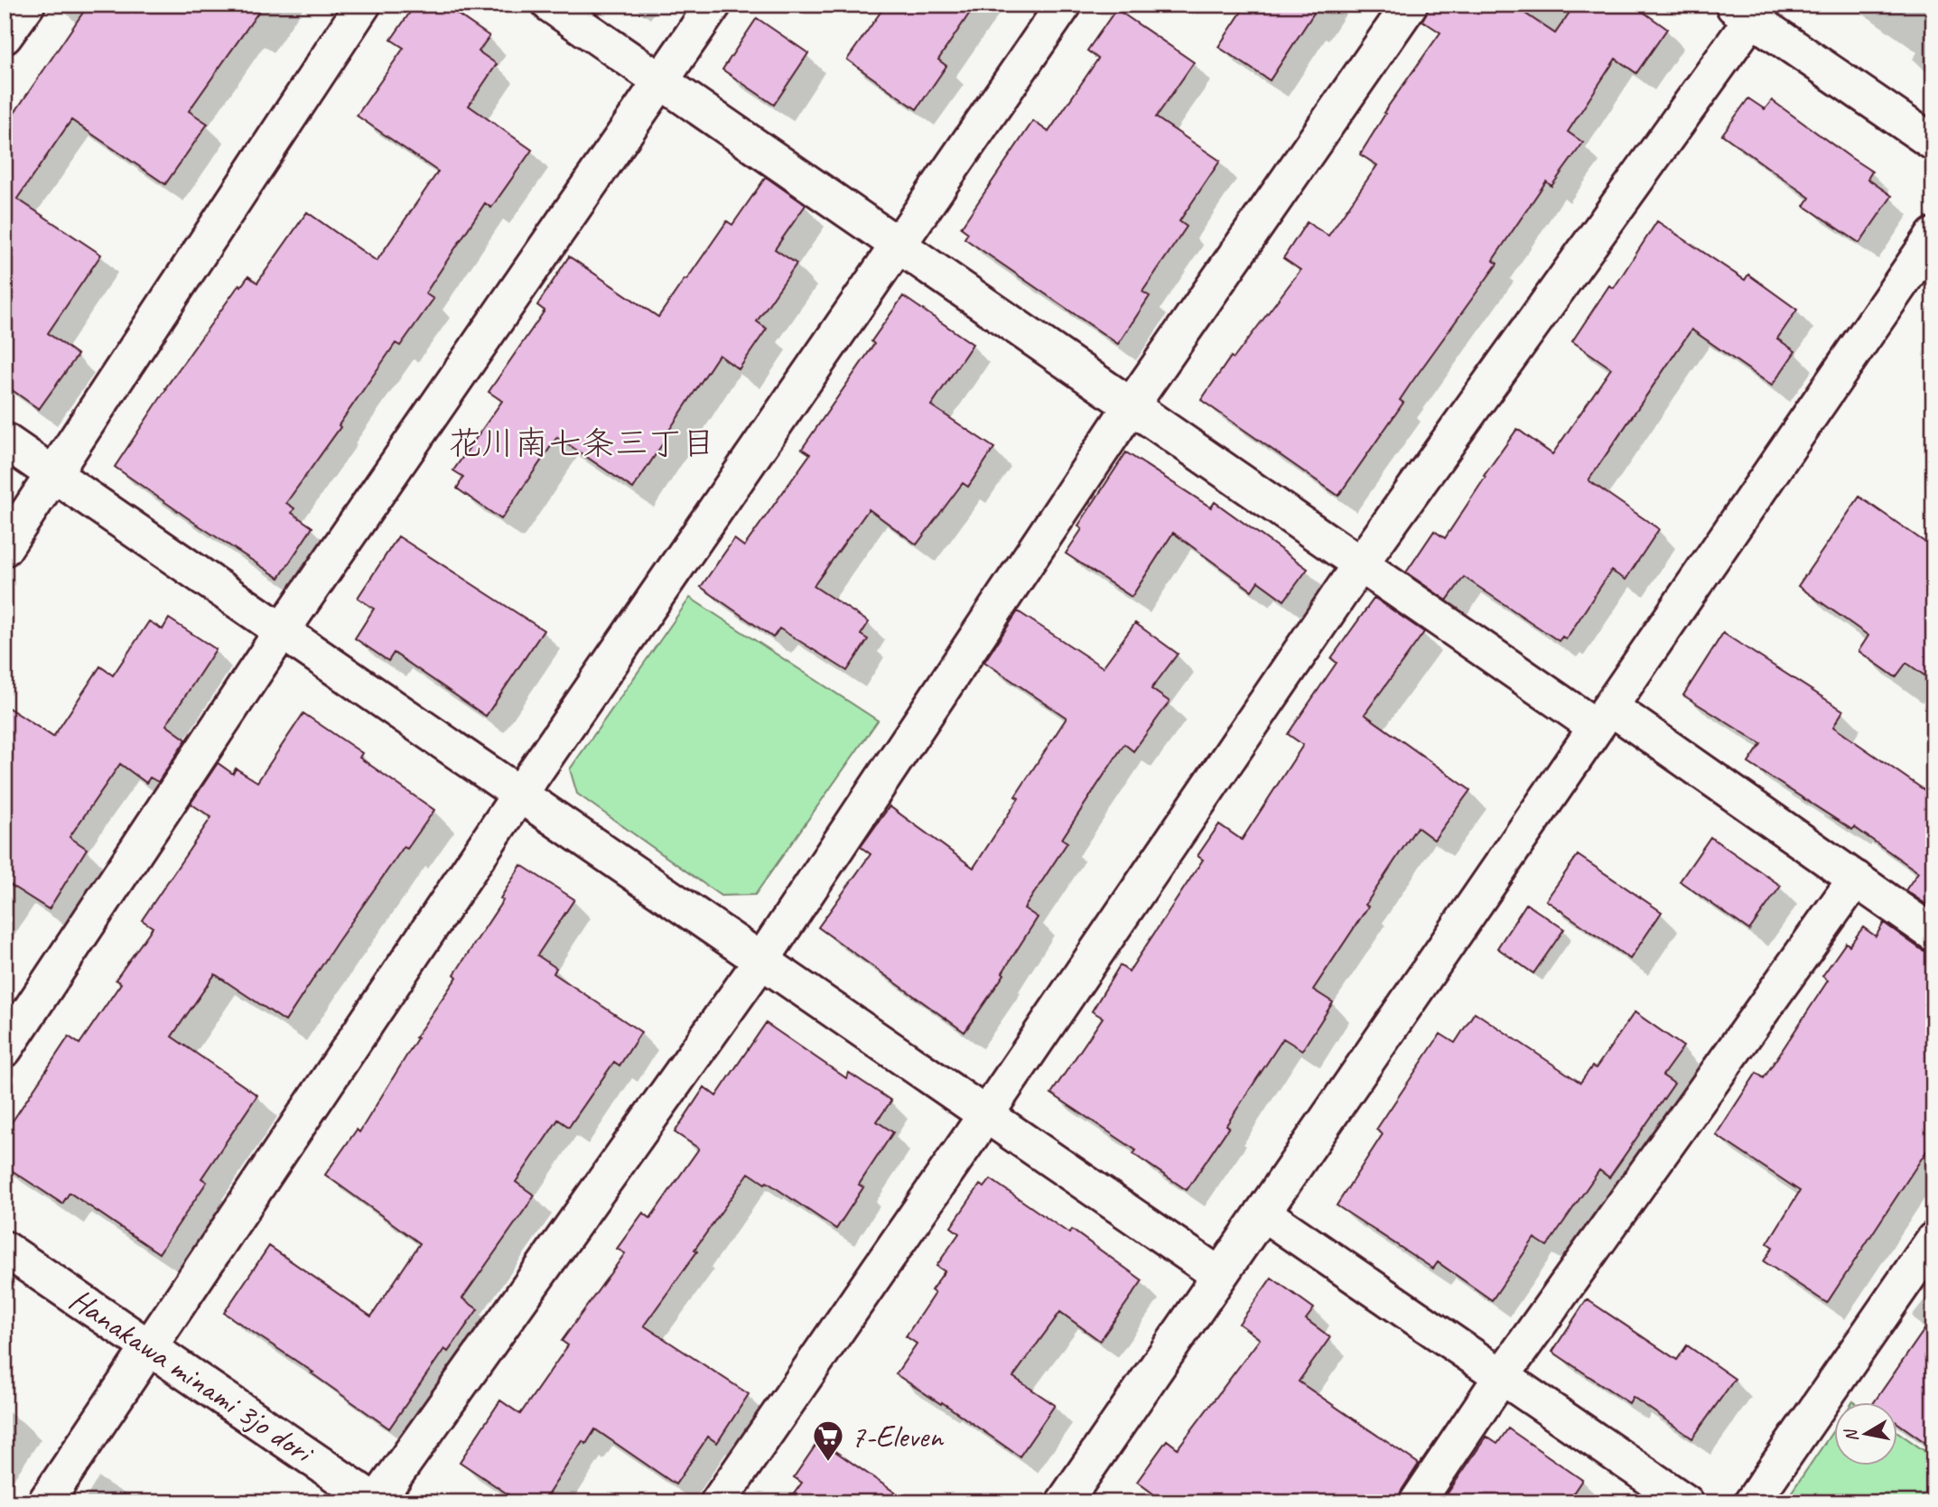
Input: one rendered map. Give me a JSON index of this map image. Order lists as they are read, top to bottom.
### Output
{
  "streets": {
    "street": ["Hanakawa minami 3jo dori"]
  },
  "districts": ["花川南七条三丁目"],
  "places": {
    "supermarket": ["7-Eleven"]
  },
  "north": "left"
}
